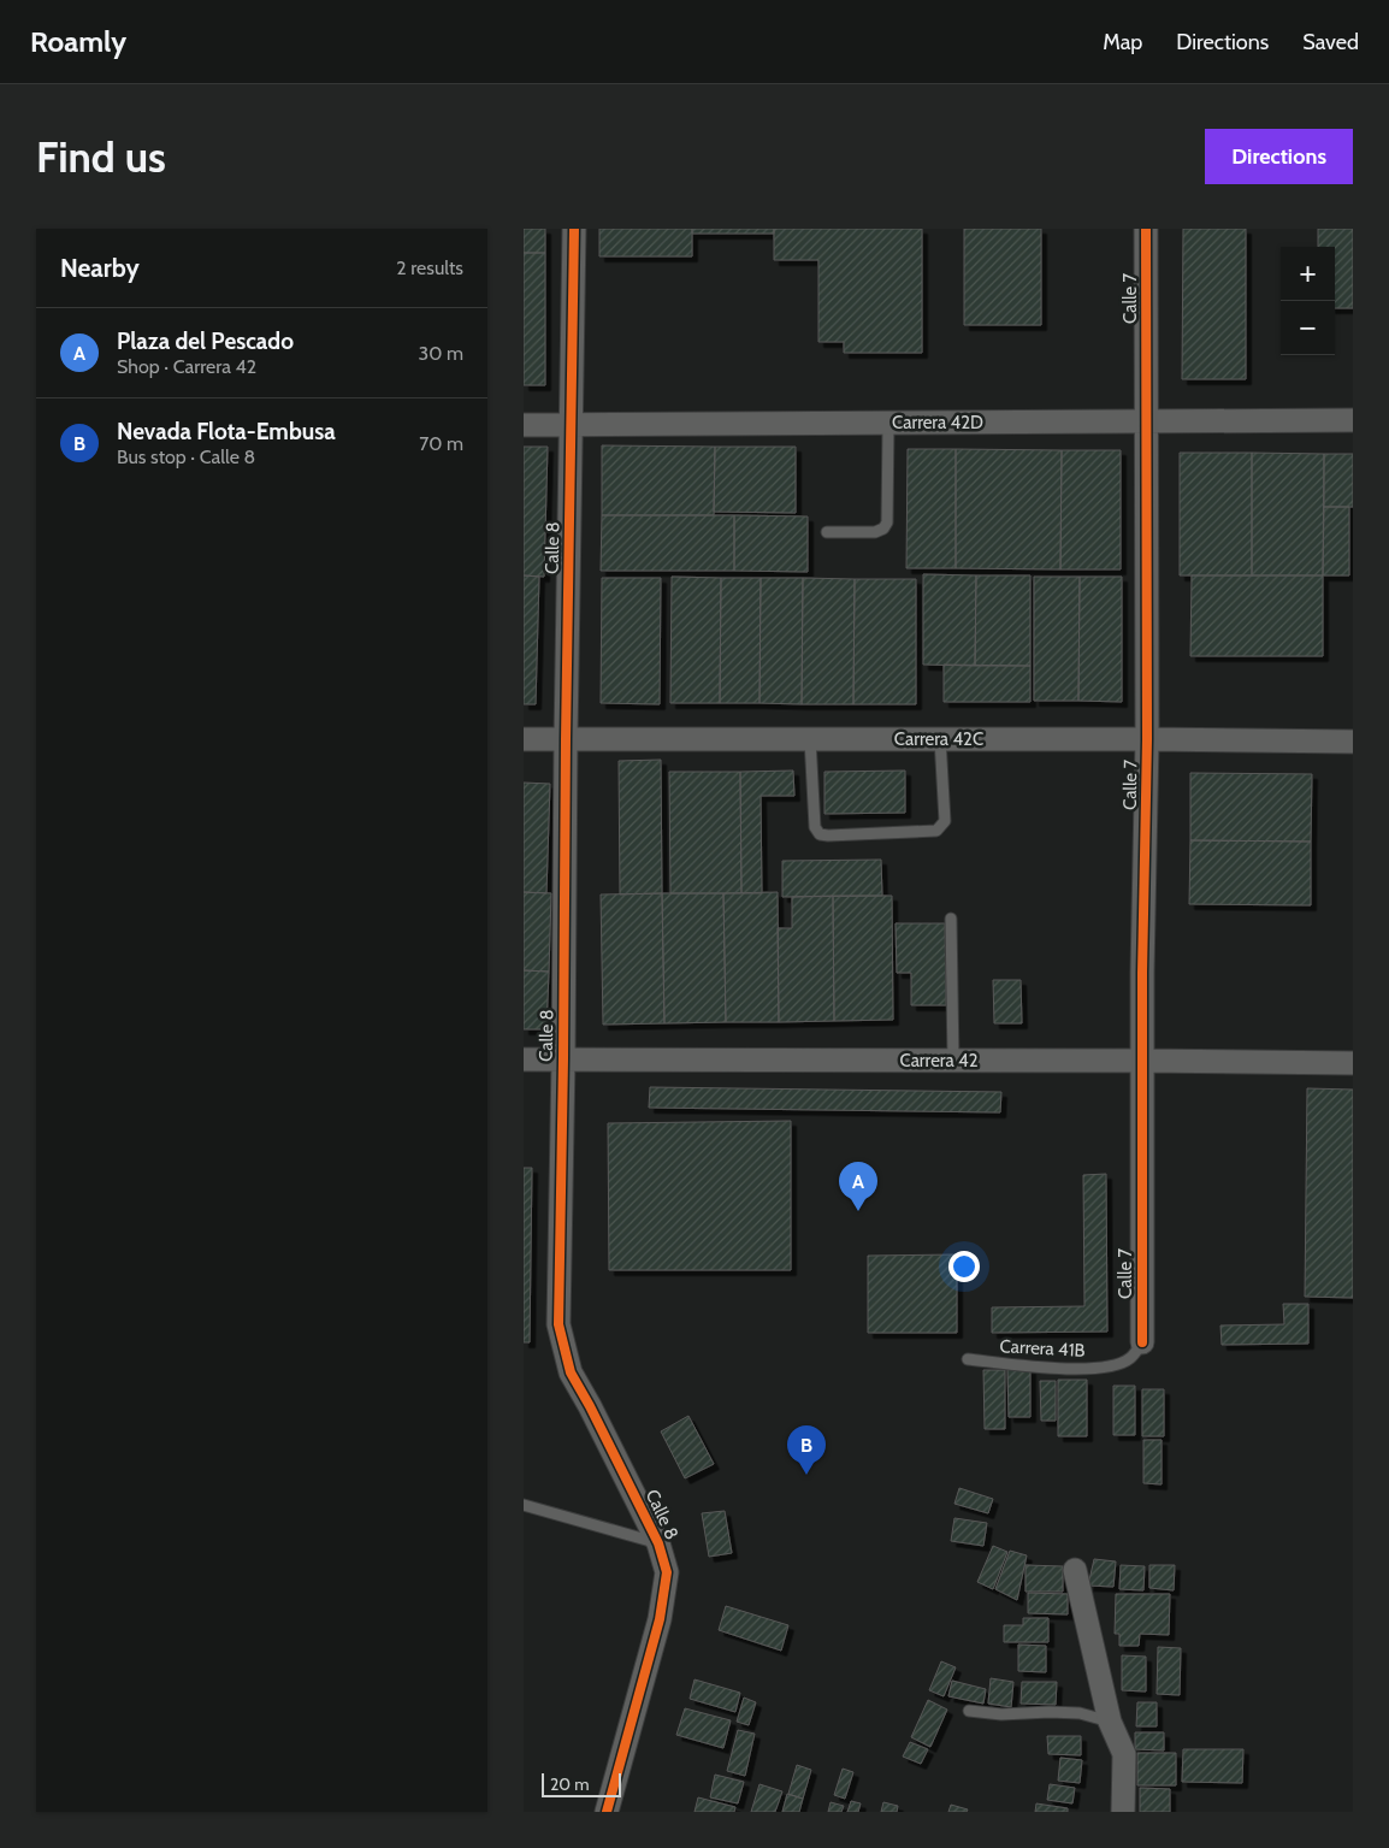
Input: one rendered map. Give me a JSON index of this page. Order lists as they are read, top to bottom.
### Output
{
  "streets": {
    "street": [
      "Calle 7",
      "Carrera 42D",
      "Calle 8",
      "Carrera 42C",
      "Carrera 42"
    ],
    "lane": ["Carrera 41B"]
  },
  "crossings": [
    ["Calle 7", "Carrera 42D"],
    ["Calle 7", "Carrera 42C"],
    ["Calle 7", "Carrera 42"],
    ["Calle 7", "Carrera 41B"],
    ["Carrera 42D", "Calle 8"],
    ["Calle 8", "Carrera 42C"],
    ["Calle 8", "Carrera 42"]
  ],
  "scale_bar": "20 m",
  "page": {
    "header": "Roamly",
    "nav": ["Map", "Directions", "Saved"],
    "buttons": "Directions",
    "title": "Find us",
    "heading": ["Nearby", "2 results"],
    "map_buttons": ["+", "−"],
    "list": [
      {
        "mark": "A",
        "name": "Plaza del Pescado",
        "note": "Shop · Carrera 42",
        "value": "30 m"
      },
      {
        "mark": "B",
        "name": "Nevada Flota-Embusa",
        "note": "Bus stop · Calle 8",
        "value": "70 m"
      }
    ],
    "pins": ["A", "B"],
    "scale": "20 m"
  }
}
